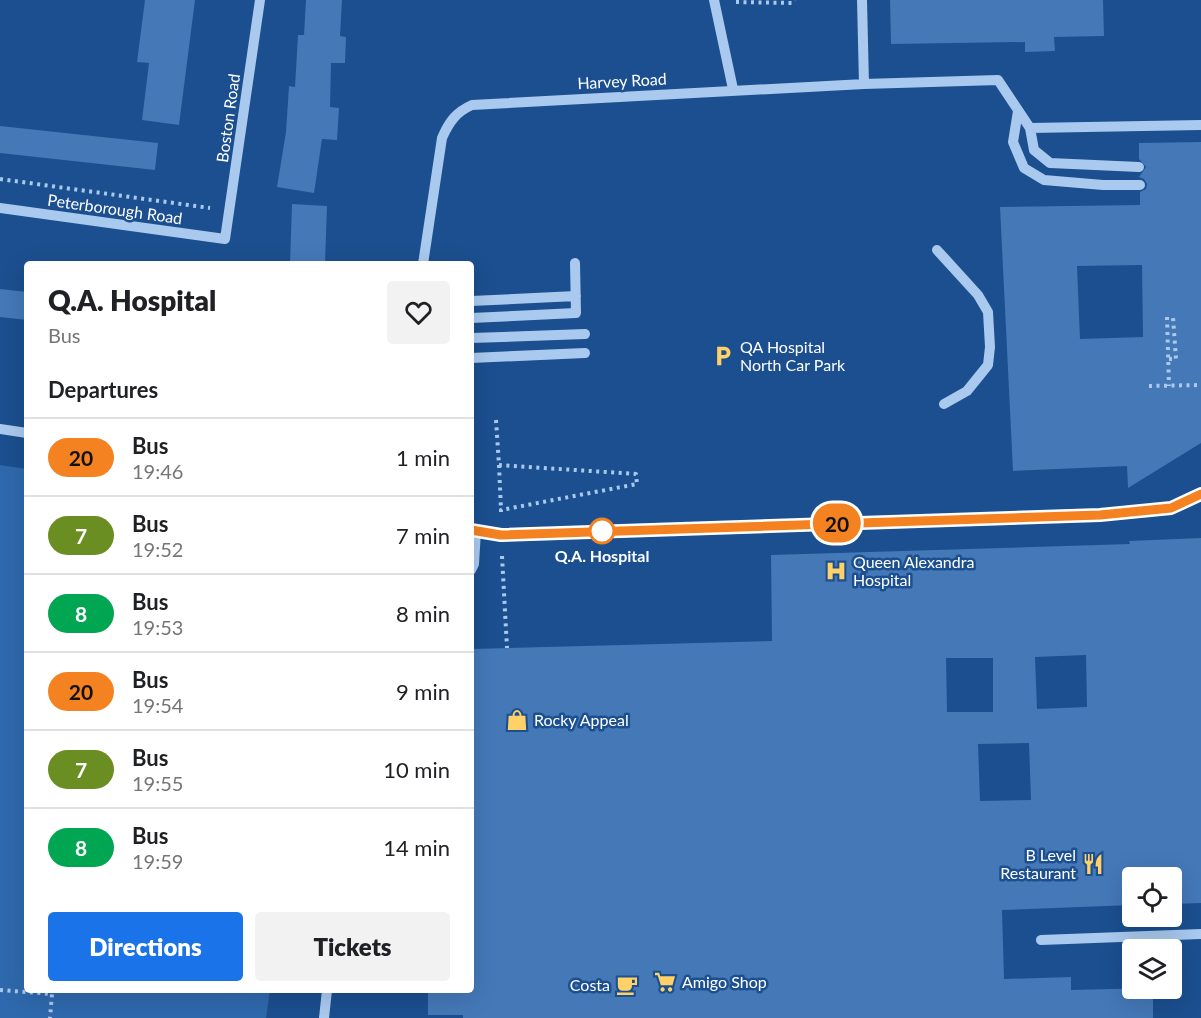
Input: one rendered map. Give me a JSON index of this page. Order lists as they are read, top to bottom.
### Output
{
  "streets": {
    "street": ["Harvey Road", "Boston Road", "Peterborough Road"]
  },
  "crossings": [
    ["Boston Road", "Peterborough Road"]
  ],
  "places": {
    "parking": ["QA Hospital North Car Park"],
    "other": ["Q.A. Hospital"],
    "hospital": ["Queen Alexandra Hospital"],
    "shop": ["Rocky Appeal"],
    "restaurant": ["B Level Restaurant"],
    "supermarket": ["Amigo Shop"],
    "cafe": ["Costa"]
  },
  "lines": ["bus line 20"],
  "page": {
    "on_map": "20",
    "heading": [
      ["Q.A. Hospital", "Bus"],
      "Departures"
    ],
    "list": [
      {
        "mark": "20",
        "name": "Bus",
        "note": "19:46",
        "value": "1 min"
      },
      {
        "mark": "7",
        "name": "Bus",
        "note": "19:52",
        "value": "7 min"
      },
      {
        "mark": "8",
        "name": "Bus",
        "note": "19:53",
        "value": "8 min"
      },
      {
        "mark": "20",
        "name": "Bus",
        "note": "19:54",
        "value": "9 min"
      },
      {
        "mark": "7",
        "name": "Bus",
        "note": "19:55",
        "value": "10 min"
      },
      {
        "mark": "8",
        "name": "Bus",
        "note": "19:59",
        "value": "14 min"
      }
    ],
    "buttons": ["Directions", "Tickets"]
  }
}
